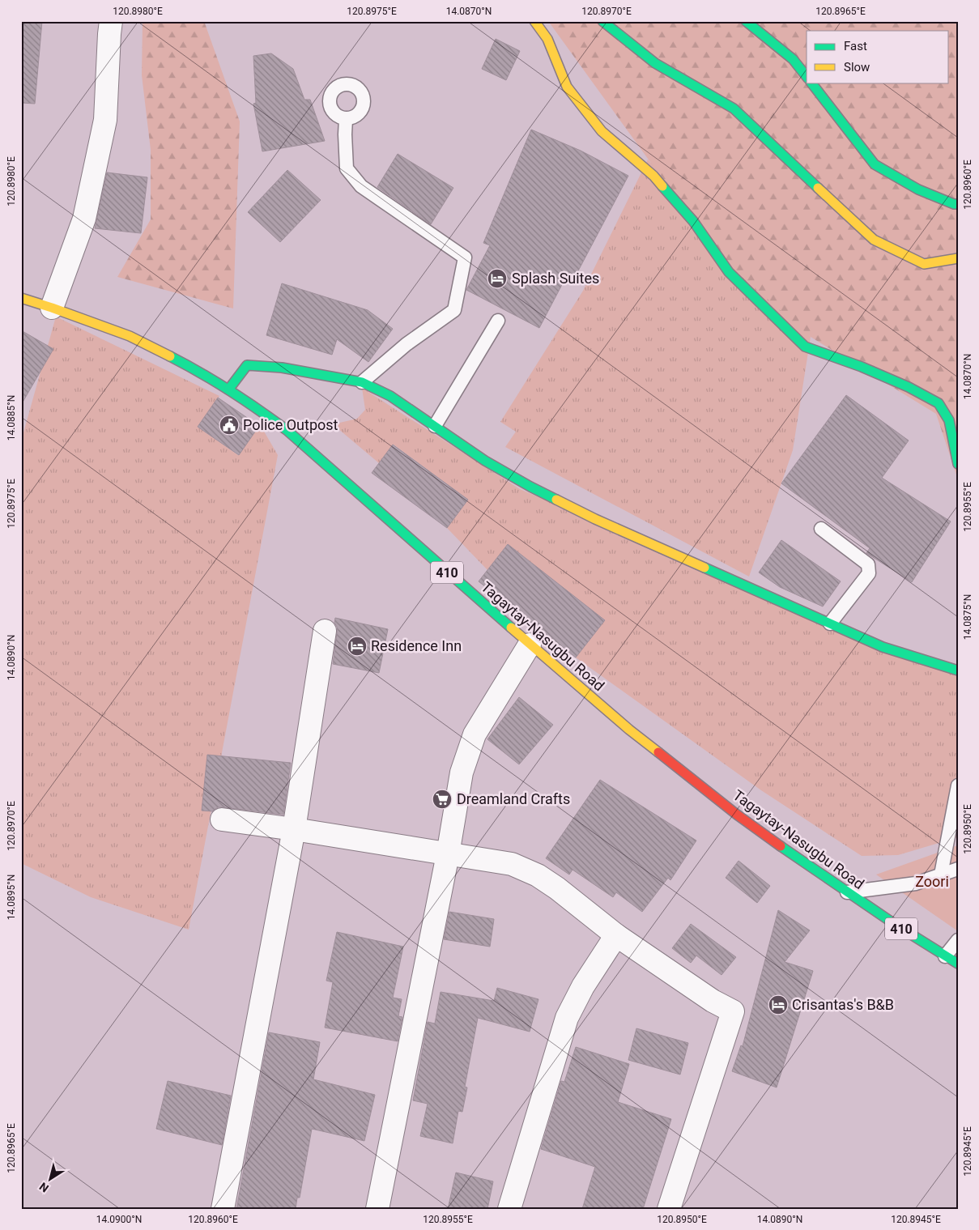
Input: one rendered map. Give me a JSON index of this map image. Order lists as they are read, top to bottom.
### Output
{
  "streets": {
    "street": ["410", "Tagaytay-Nasugbu Road"]
  },
  "parks": ["Zoori"],
  "places": {
    "hotel": ["Splash Suites", "Residence Inn", "Crisantas's B&B"],
    "public building": ["Police Outpost"],
    "supermarket": ["Dreamland Crafts"]
  },
  "legend": ["Fast", "Slow"],
  "north": "bottom left",
  "coordinates": [
    "120.8980°E",
    "120.8975°E",
    "14.0870°N",
    "120.8970°E",
    "120.8965°E",
    "120.8960°E",
    "14.0885°N",
    "120.8955°E",
    "14.0875°N",
    "14.0890°N",
    "120.8950°E",
    "14.0895°N",
    "120.8945°E",
    "14.0900°N"
  ]
}
